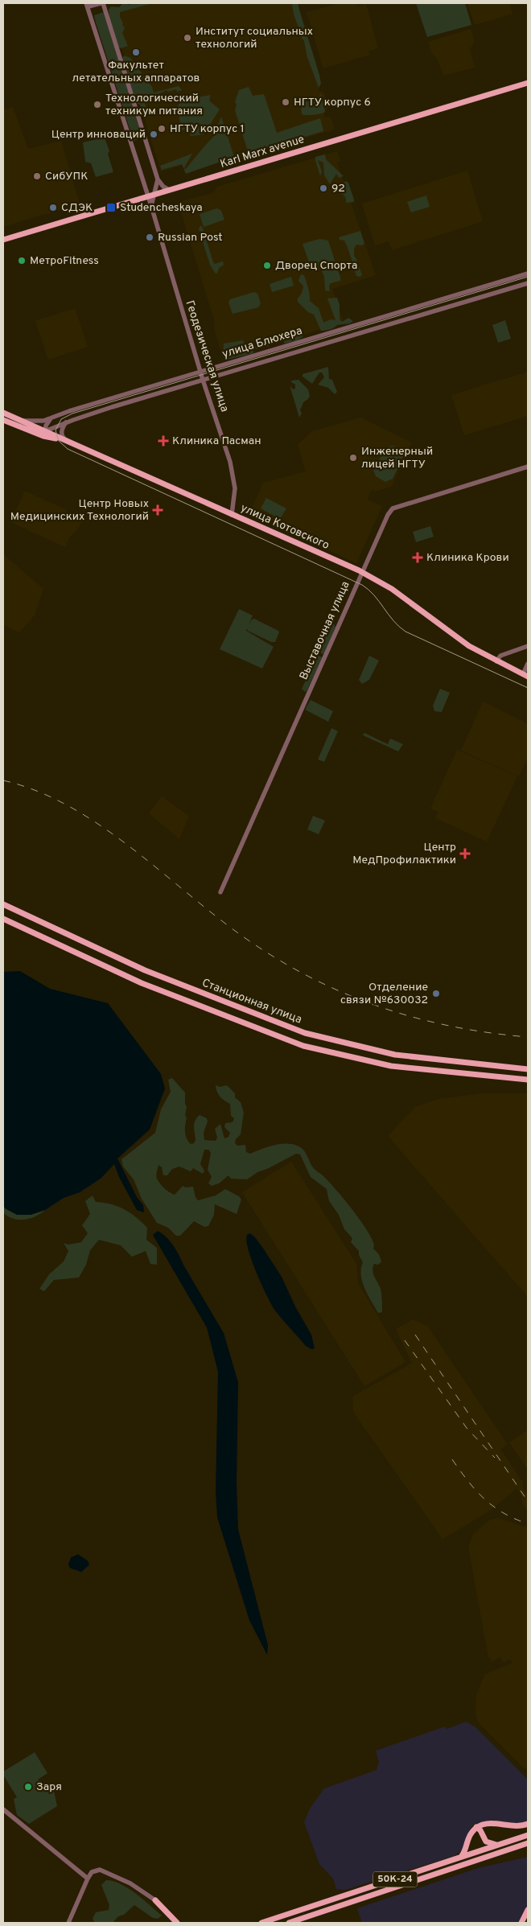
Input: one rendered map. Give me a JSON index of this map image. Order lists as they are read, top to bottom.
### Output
{
  "streets": {
    "main road": [
      "Karl Marx avenue",
      "улица Блюхера",
      "улица Котовского",
      "50К-24"
    ],
    "street": ["Геодезическая улица", "Выставочная улица"]
  },
  "crossings": [
    ["Karl Marx avenue", "Геодезическая улица"],
    ["улица Блюхера", "Геодезическая улица"],
    ["улица Блюхера", "улица Котовского"],
    ["Геодезическая улица", "улица Котовского"],
    ["улица Котовского", "Выставочная улица"]
  ],
  "places": {
    "other": [
      "Институт социальных технологий",
      "Факультет летательных аппаратов",
      "НГТУ корпус 6",
      "Технологический техникум питания",
      "НГТУ корпус 1",
      "Центр инноваций",
      "СибУПК",
      "92",
      "СДЭК",
      "Russian Post",
      "МетроFitness",
      "Дворец Спорта",
      "Инженерный лицей НГТУ",
      "Отделение связи №630032",
      "Заря"
    ],
    "transit": ["Studencheskaya"],
    "health": [
      "Клиника Пасман",
      "Центр Новых Медицинских Технологий",
      "Клиника Крови",
      "Центр МедПрофилактики"
    ]
  }
}
